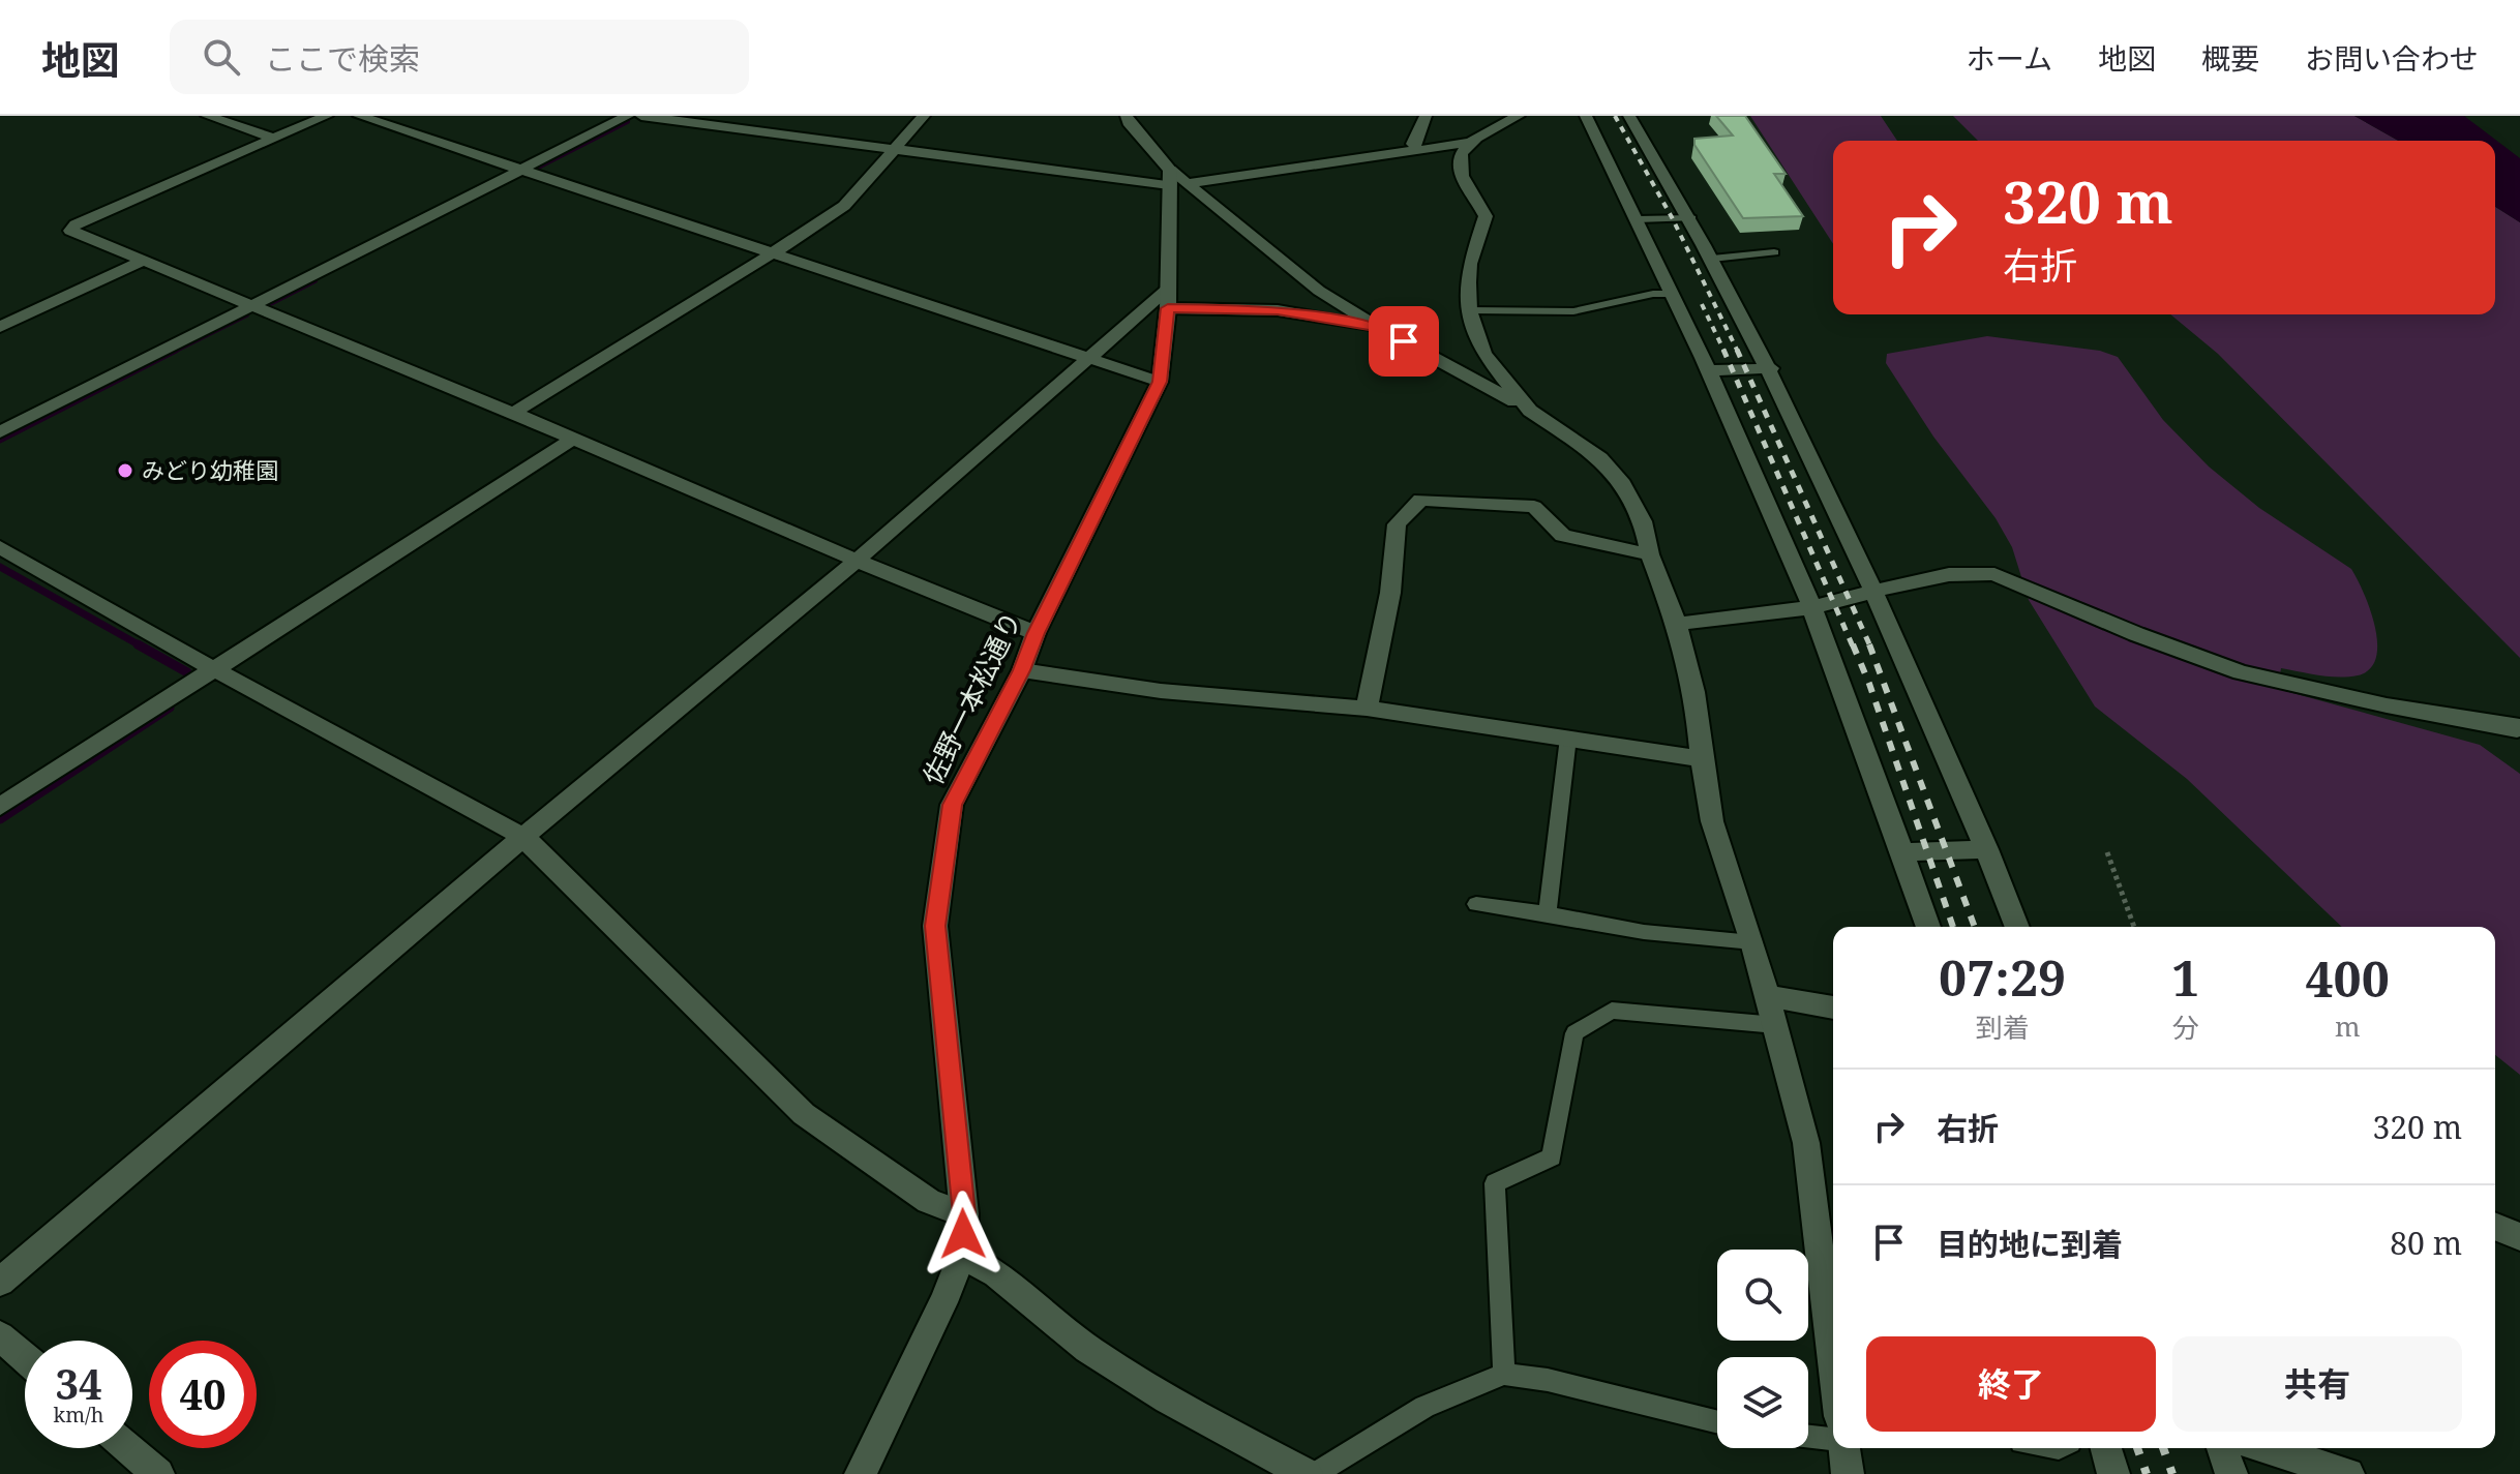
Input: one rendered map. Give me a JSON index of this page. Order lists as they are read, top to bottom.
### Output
{
  "streets": {
    "street": ["佐野一本松通り"]
  },
  "places": ["みどり幼稚園"],
  "page": {
    "header": "地図",
    "search": "ここで検索",
    "nav": [
      "ホーム",
      "地図",
      "概要",
      "お問い合わせ"
    ],
    "turn": ["320 m", "右折"],
    "eta": [
      "07:29",
      "到着",
      "1",
      "分",
      "400",
      "m"
    ],
    "list": [
      {
        "name": "右折",
        "value": "320 m"
      },
      {
        "name": "目的地に到着",
        "value": "80 m"
      }
    ],
    "buttons": ["終了", "共有"],
    "speed": "34 km/h",
    "limit": "40"
  }
}
